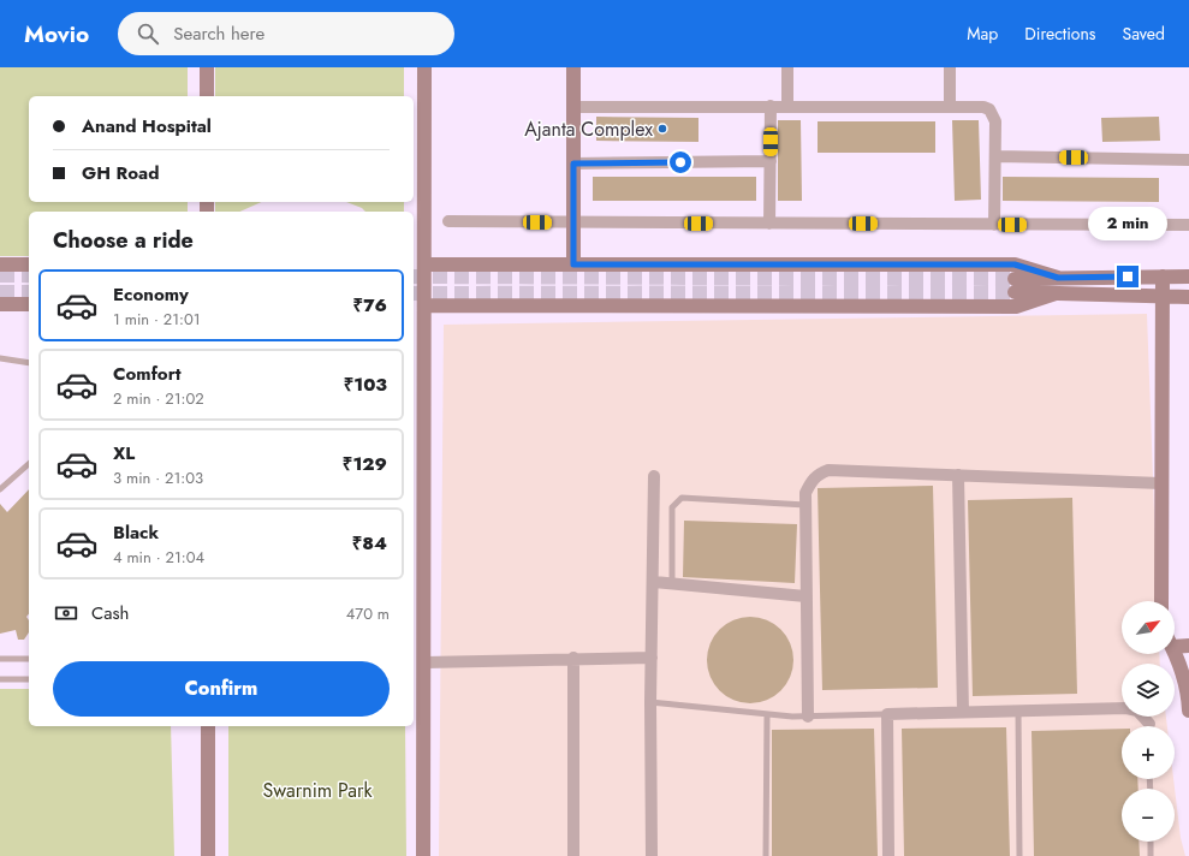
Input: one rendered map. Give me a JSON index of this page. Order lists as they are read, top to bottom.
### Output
{
  "parks": ["Swarnim Park"],
  "places": ["Ajanta Complex"],
  "north": "top right",
  "page": {
    "header": "Movio",
    "search": "Search here",
    "nav": ["Map", "Directions", "Saved"],
    "banner": ["Anand Hospital", "GH Road"],
    "bubble": "2 min",
    "heading": "Choose a ride",
    "list": [
      {
        "name": "Economy",
        "note": "1 min · 21:01",
        "value": "₹76"
      },
      {
        "name": "Comfort",
        "note": "2 min · 21:02",
        "value": "₹103"
      },
      {
        "name": "XL",
        "note": "3 min · 21:03",
        "value": "₹129"
      },
      {
        "name": "Black",
        "note": "4 min · 21:04",
        "value": "₹84"
      }
    ],
    "pay": ["Cash", "470 m"],
    "map_buttons": ["+", "−"],
    "buttons": "Confirm"
  }
}
